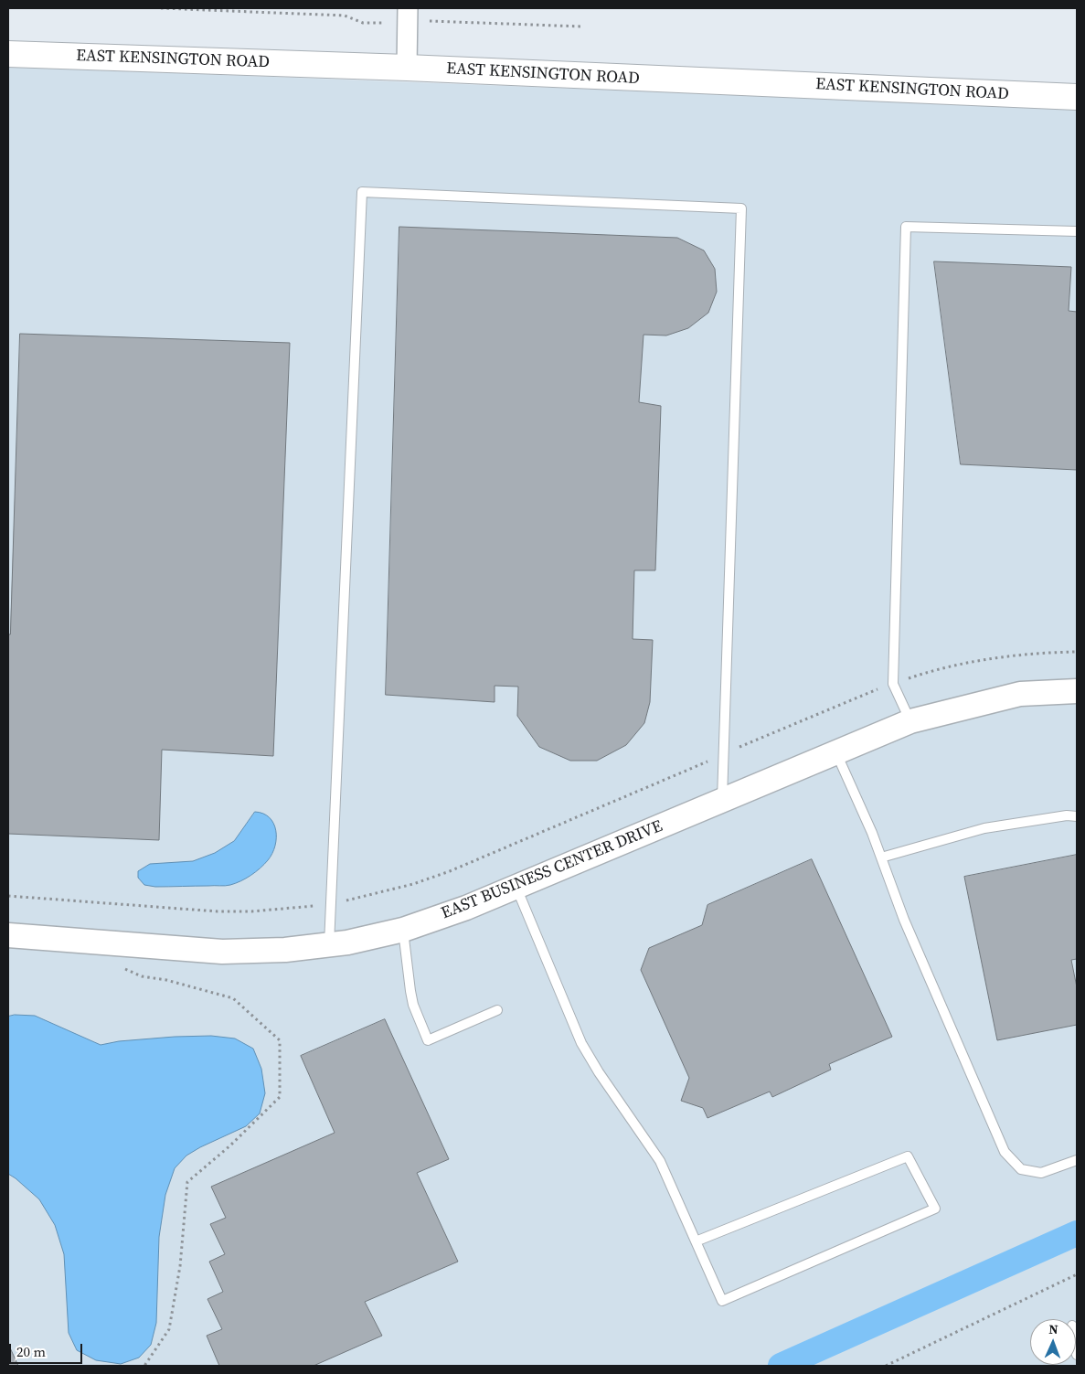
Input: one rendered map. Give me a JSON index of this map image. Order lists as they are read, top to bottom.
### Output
{
  "streets": {
    "main road": ["EAST KENSINGTON ROAD"],
    "street": ["EAST BUSINESS CENTER DRIVE"]
  },
  "scale_bar": "20 m",
  "north": "top"
}
